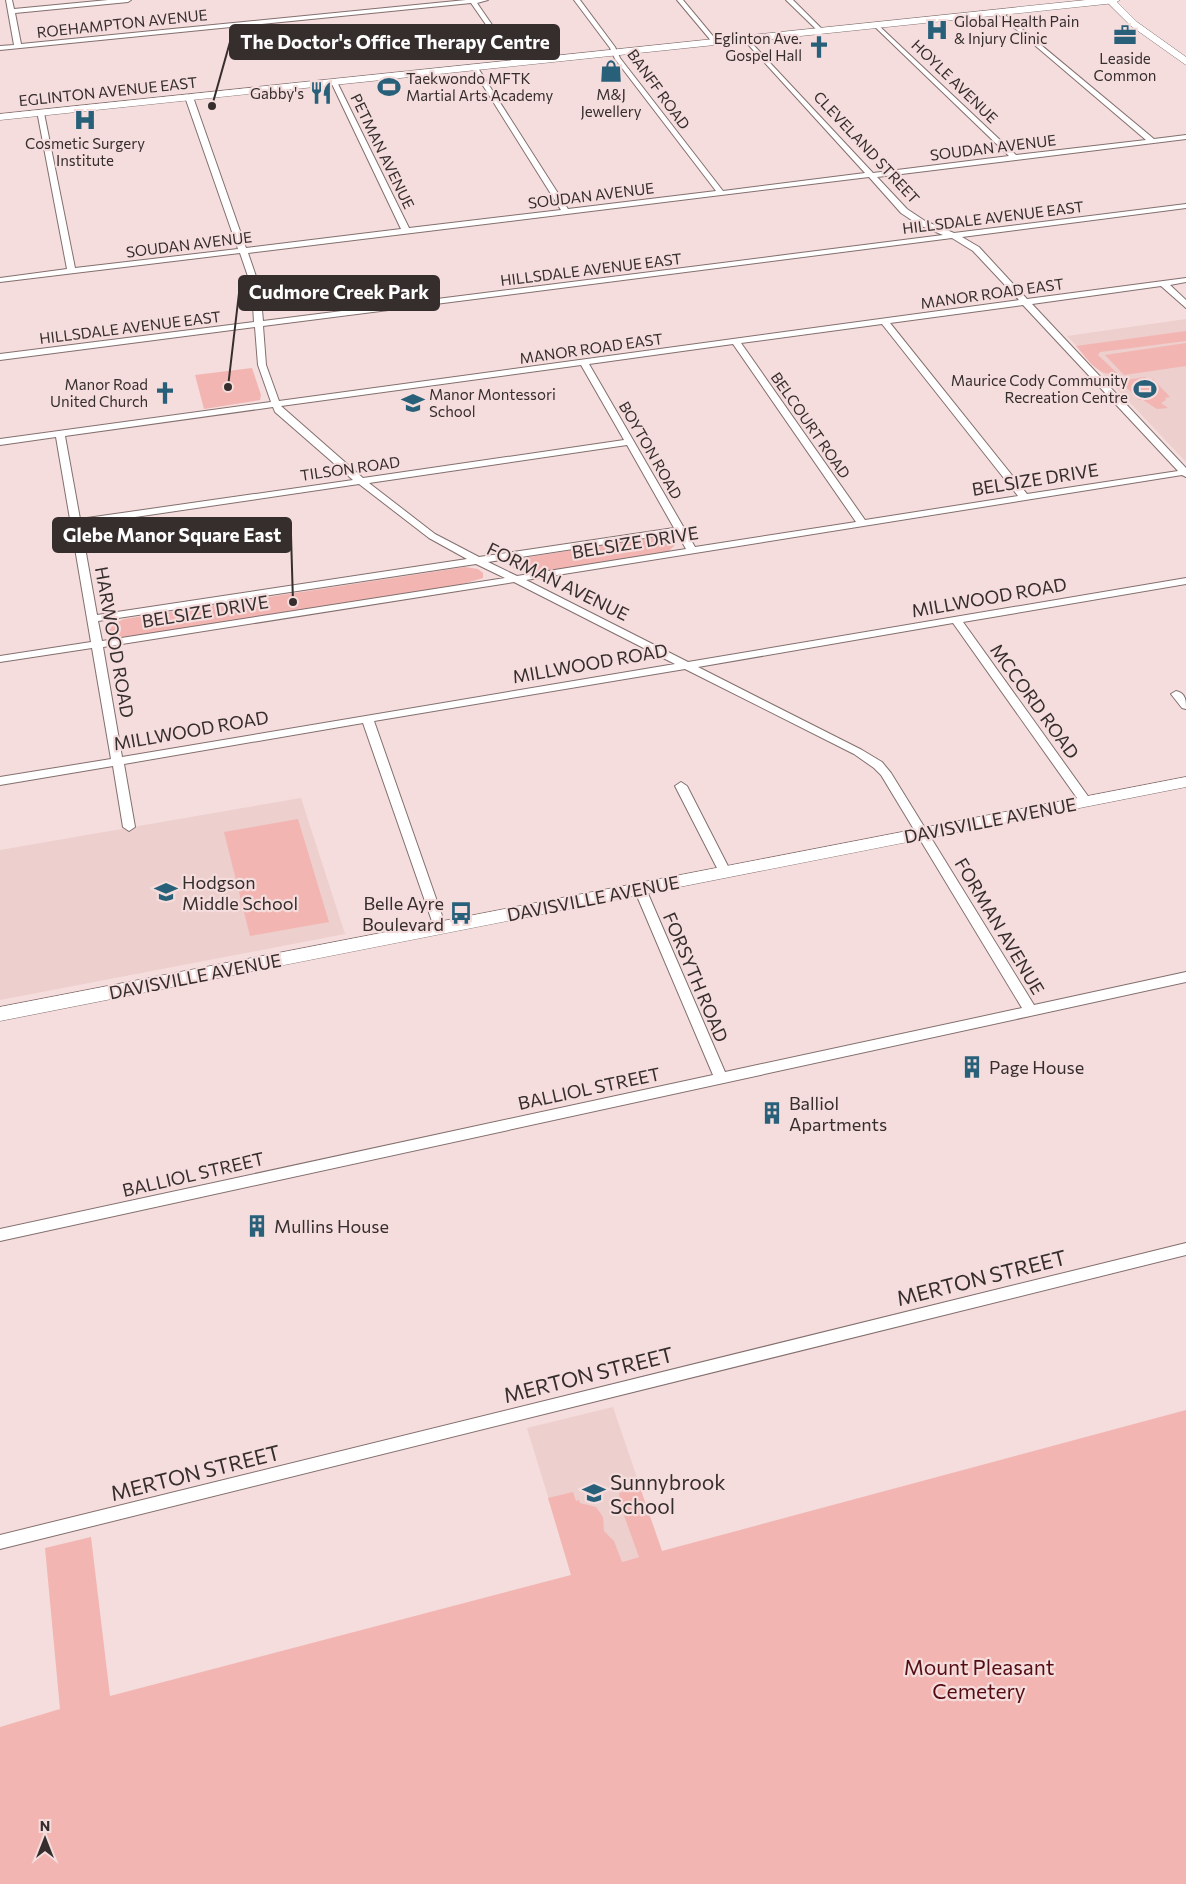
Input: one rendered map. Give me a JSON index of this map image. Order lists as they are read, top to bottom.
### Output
{
  "streets": {
    "main road": ["EGLINTON AVENUE EAST"],
    "street": [
      "ROEHAMPTON AVENUE",
      "HOYLE AVENUE",
      "BANFF ROAD",
      "CLEVELAND STREET",
      "SOUDAN AVENUE",
      "PETMAN AVENUE",
      "HILLSDALE AVENUE EAST",
      "MANOR ROAD EAST",
      "BELCOURT ROAD",
      "BOYTON ROAD",
      "TILSON ROAD",
      "BELSIZE DRIVE",
      "FORMAN AVENUE",
      "MILLWOOD ROAD",
      "HARWOOD ROAD",
      "MCCORD ROAD",
      "DAVISVILLE AVENUE",
      "FORSYTH ROAD",
      "BALLIOL STREET",
      "MERTON STREET"
    ]
  },
  "crossings": [
    ["HOYLE AVENUE", "EGLINTON AVENUE EAST"],
    ["HOYLE AVENUE", "SOUDAN AVENUE"],
    ["BANFF ROAD", "EGLINTON AVENUE EAST"],
    ["BANFF ROAD", "SOUDAN AVENUE"],
    ["EGLINTON AVENUE EAST", "CLEVELAND STREET"],
    ["EGLINTON AVENUE EAST", "PETMAN AVENUE"],
    ["EGLINTON AVENUE EAST", "FORMAN AVENUE"],
    ["CLEVELAND STREET", "SOUDAN AVENUE"],
    ["CLEVELAND STREET", "HILLSDALE AVENUE EAST"],
    ["CLEVELAND STREET", "MANOR ROAD EAST"],
    ["CLEVELAND STREET", "BELSIZE DRIVE"],
    ["SOUDAN AVENUE", "PETMAN AVENUE"],
    ["SOUDAN AVENUE", "FORMAN AVENUE"],
    ["HILLSDALE AVENUE EAST", "FORMAN AVENUE"],
    ["MANOR ROAD EAST", "BELCOURT ROAD"],
    ["MANOR ROAD EAST", "BOYTON ROAD"],
    ["MANOR ROAD EAST", "FORMAN AVENUE"],
    ["MANOR ROAD EAST", "HARWOOD ROAD"],
    ["BELCOURT ROAD", "BELSIZE DRIVE"],
    ["BOYTON ROAD", "TILSON ROAD"],
    ["BOYTON ROAD", "BELSIZE DRIVE"],
    ["TILSON ROAD", "FORMAN AVENUE"],
    ["TILSON ROAD", "HARWOOD ROAD"],
    ["BELSIZE DRIVE", "FORMAN AVENUE"],
    ["BELSIZE DRIVE", "HARWOOD ROAD"],
    ["FORMAN AVENUE", "MILLWOOD ROAD"],
    ["FORMAN AVENUE", "DAVISVILLE AVENUE"],
    ["FORMAN AVENUE", "BALLIOL STREET"],
    ["MILLWOOD ROAD", "HARWOOD ROAD"],
    ["MILLWOOD ROAD", "MCCORD ROAD"],
    ["MCCORD ROAD", "DAVISVILLE AVENUE"],
    ["DAVISVILLE AVENUE", "FORSYTH ROAD"],
    ["FORSYTH ROAD", "BALLIOL STREET"]
  ],
  "parks": ["Mount Pleasant Cemetery"],
  "places": {
    "hospital": ["Global Health Pain & Injury Clinic", "Cosmetic Surgery Institute"],
    "office": ["Leaside Common"],
    "church": ["Eglinton Ave. Gospel Hall", "Manor Road United Church"],
    "shop": ["M&J Jewellery"],
    "sports": ["Taekwondo MFTK Martial Arts Academy", "Maurice Cody Community Recreation Centre"],
    "restaurant": ["Gabby's"],
    "other": ["The Doctor's Office Therapy Centre", "Cudmore Creek Park", "Glebe Manor Square East"],
    "school or university": ["Manor Montessori School", "Hodgson Middle School", "Sunnybrook School"],
    "bus stop": ["Belle Ayre Boulevard"],
    "building": ["Page House", "Balliol Apartments", "Mullins House"]
  },
  "north": "top"
}
